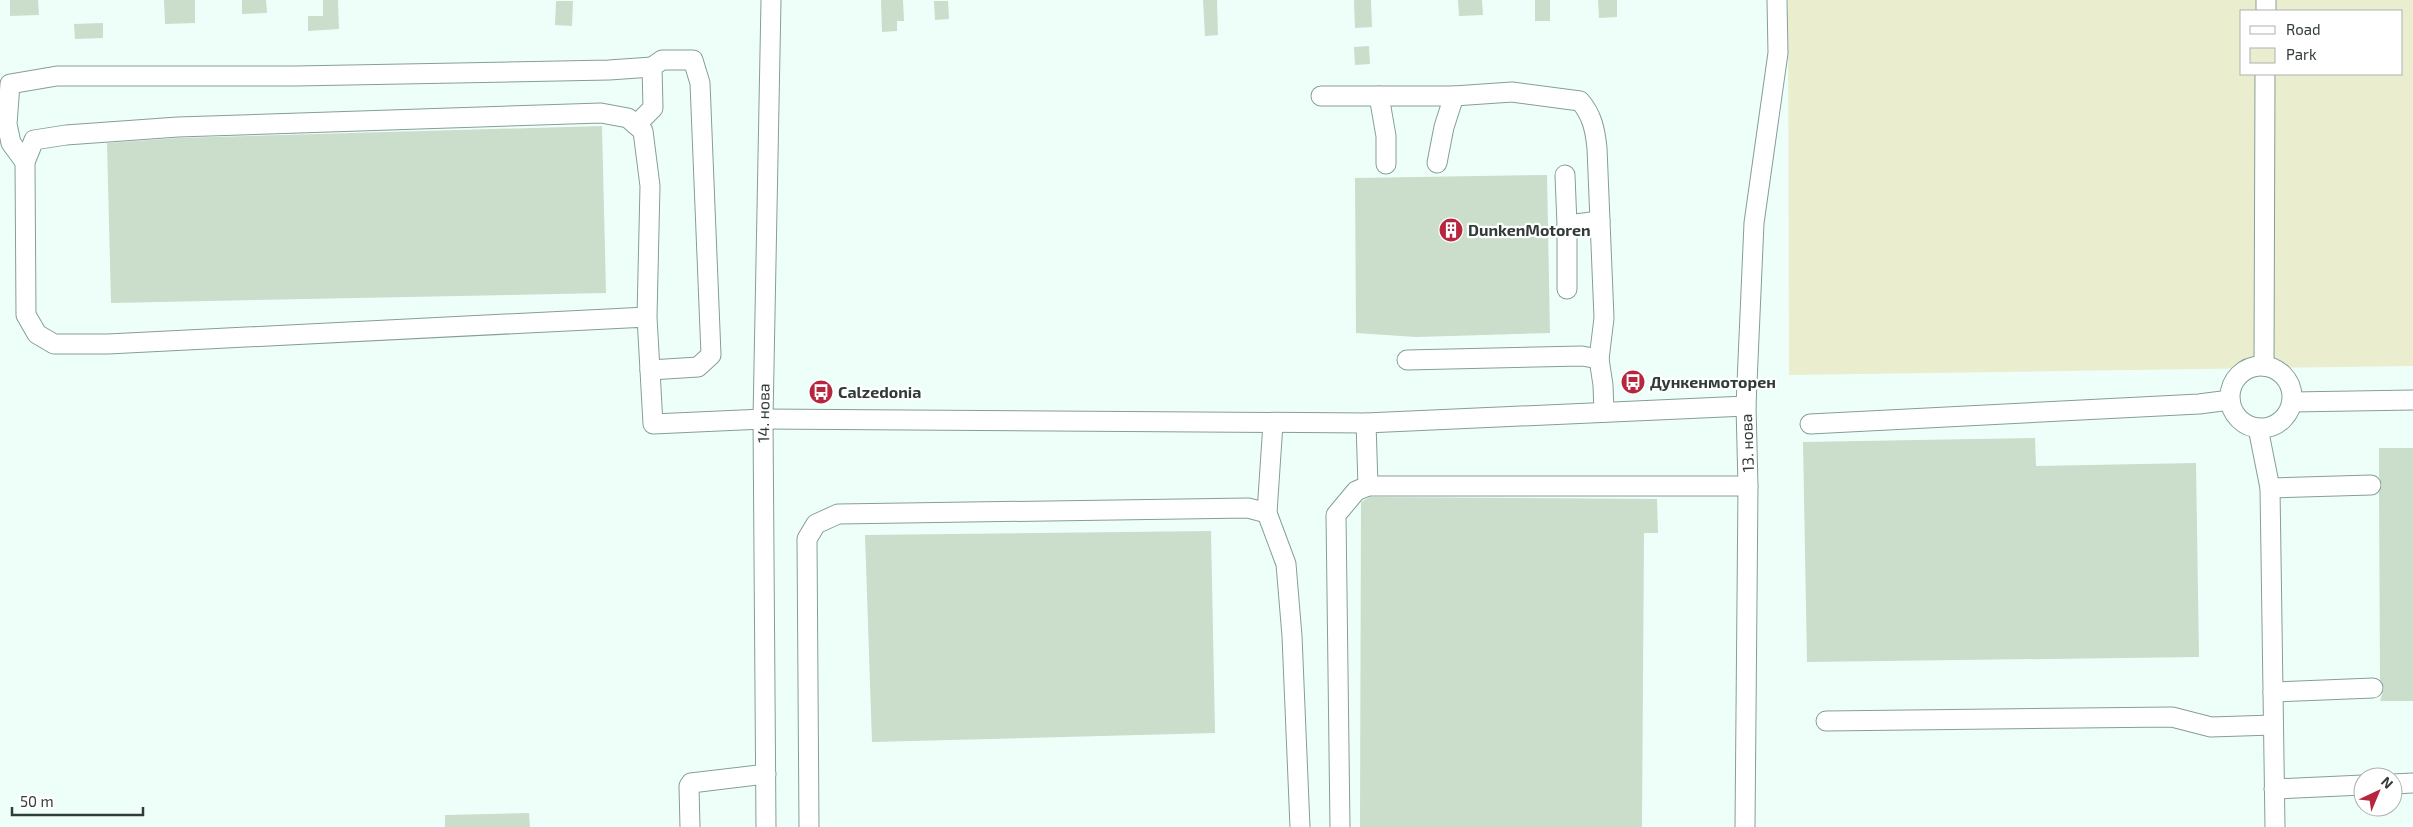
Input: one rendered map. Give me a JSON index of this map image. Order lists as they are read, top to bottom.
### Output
{
  "streets": {
    "lane": ["14. нова", "13. нова"]
  },
  "places": {
    "building": ["DunkenMotoren"],
    "bus stop": ["Дункенмоторен", "Calzedonia"]
  },
  "legend": ["Road", "Park"],
  "scale_bar": "50 m",
  "north": "top right"
}
